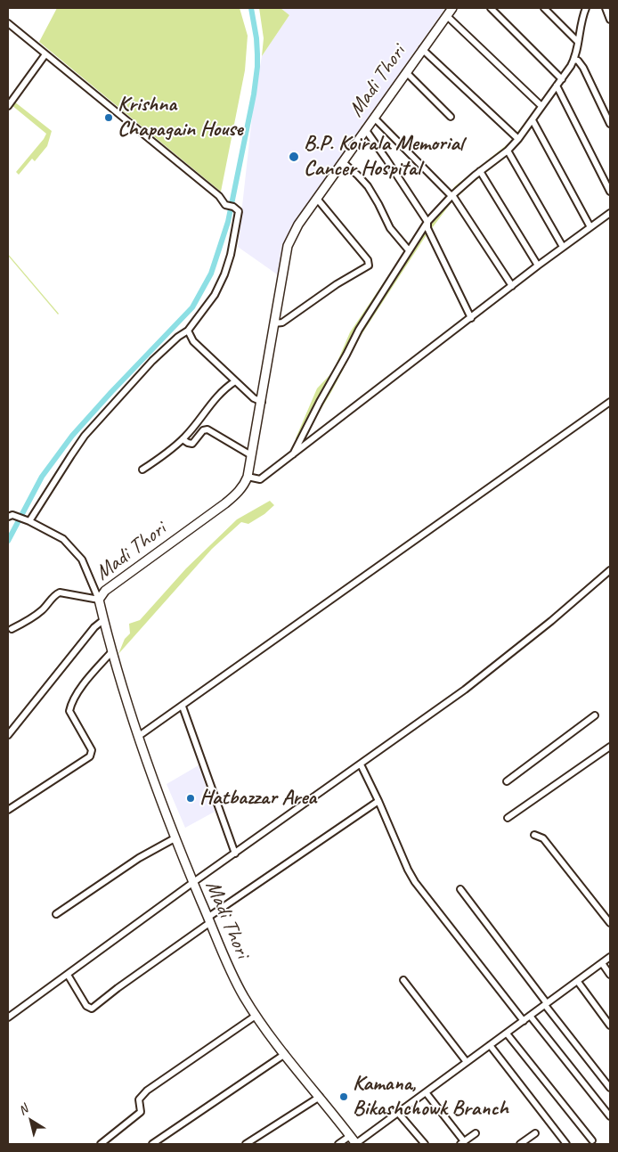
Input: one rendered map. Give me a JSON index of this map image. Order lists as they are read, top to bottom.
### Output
{
  "streets": {
    "main road": ["Madi Thori"]
  },
  "places": [
    "Krishna Chapagain House",
    "B.P. Koirala Memorial Cancer Hospital",
    "Hatbazzar Area",
    "Kamana, Bikashchowk Branch"
  ],
  "north": "top left"
}
